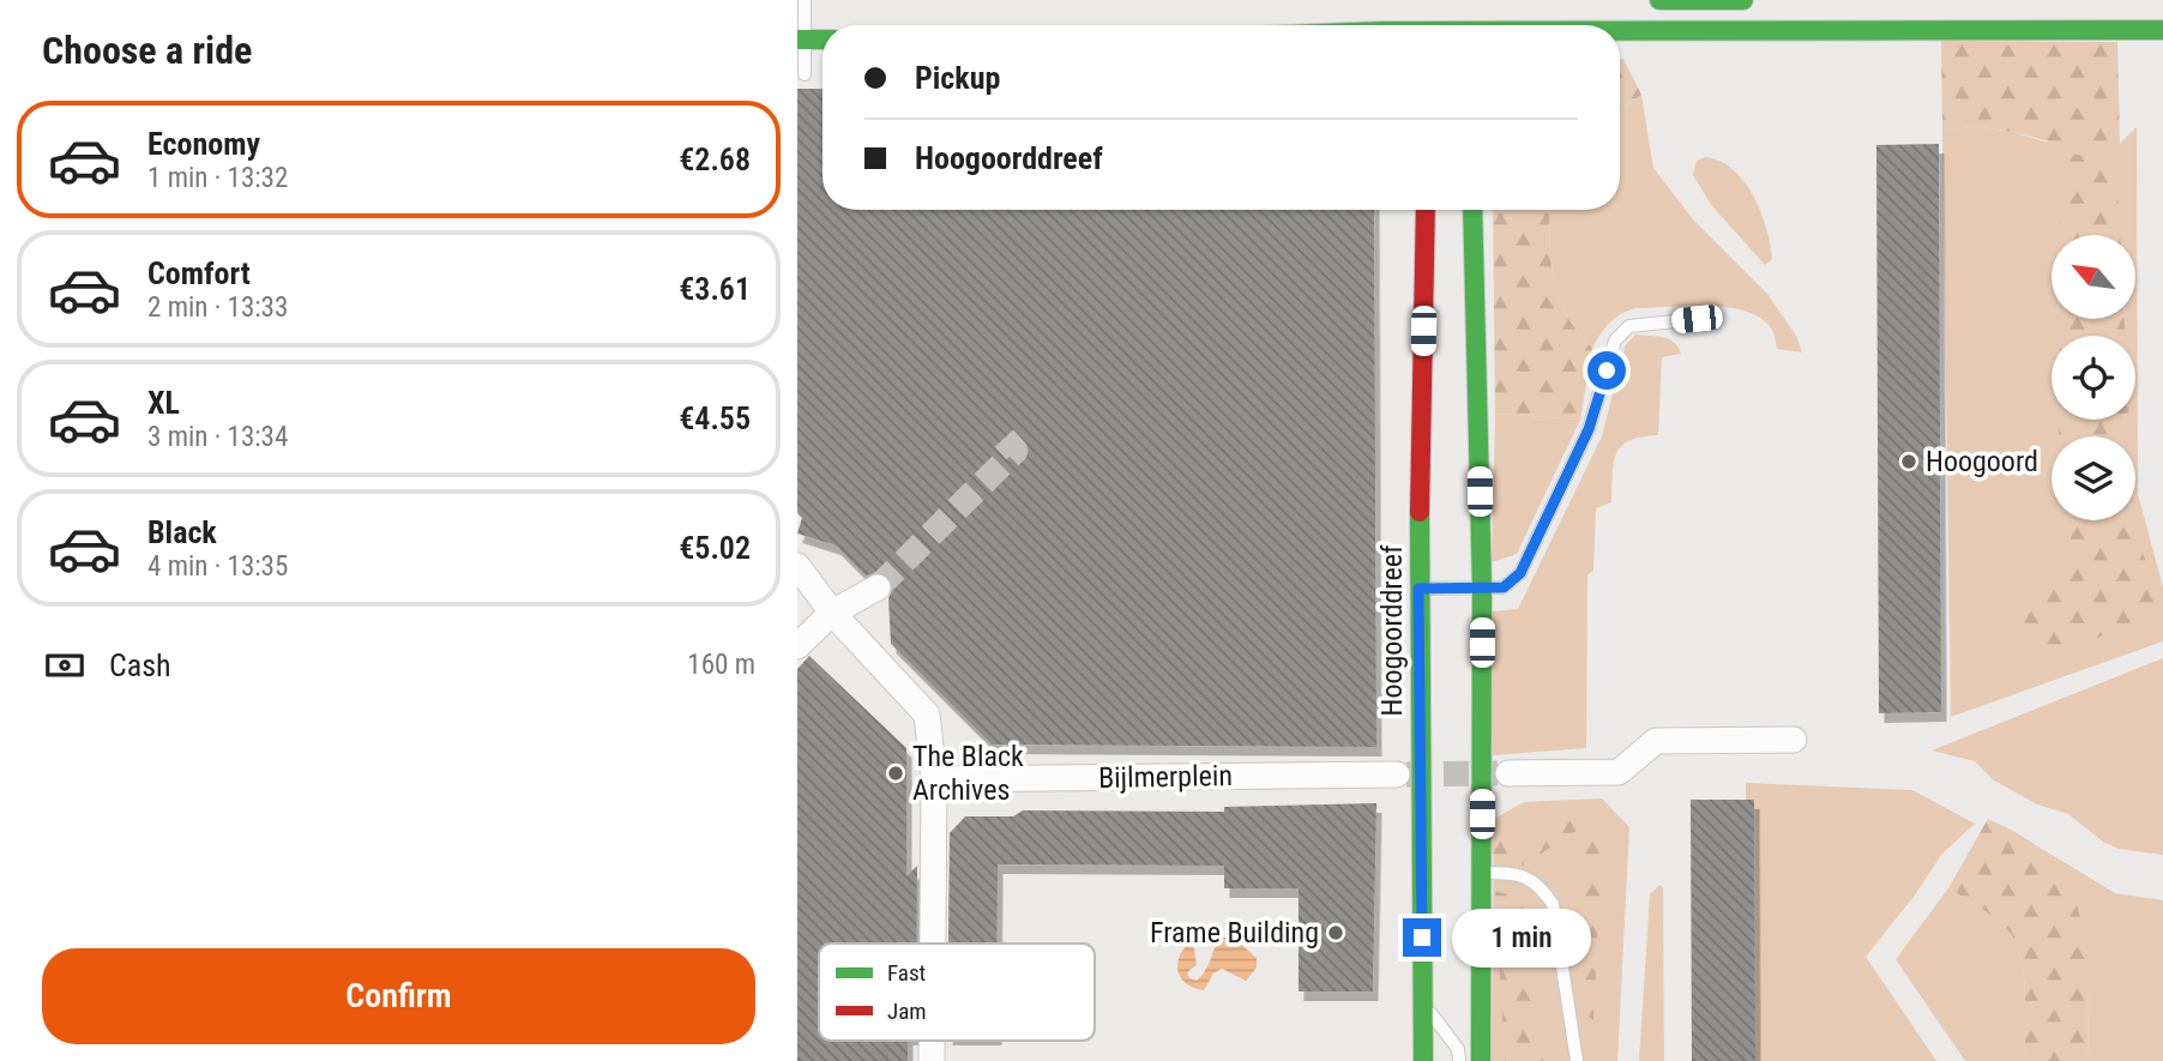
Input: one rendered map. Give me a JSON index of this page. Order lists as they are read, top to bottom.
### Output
{
  "streets": {
    "street": ["Hoogoorddreef", "Bijlmerplein"]
  },
  "places": ["Hoogoord", "The Black Archives", "Frame Building"],
  "legend": ["Fast", "Jam"],
  "north": "top left",
  "page": {
    "heading": "Choose a ride",
    "banner": ["Pickup", "Hoogoorddreef"],
    "list": [
      {
        "name": "Economy",
        "note": "1 min · 13:32",
        "value": "€2.68"
      },
      {
        "name": "Comfort",
        "note": "2 min · 13:33",
        "value": "€3.61"
      },
      {
        "name": "XL",
        "note": "3 min · 13:34",
        "value": "€4.55"
      },
      {
        "name": "Black",
        "note": "4 min · 13:35",
        "value": "€5.02"
      }
    ],
    "pay": ["Cash", "160 m"],
    "bubble": "1 min",
    "buttons": "Confirm"
  }
}
